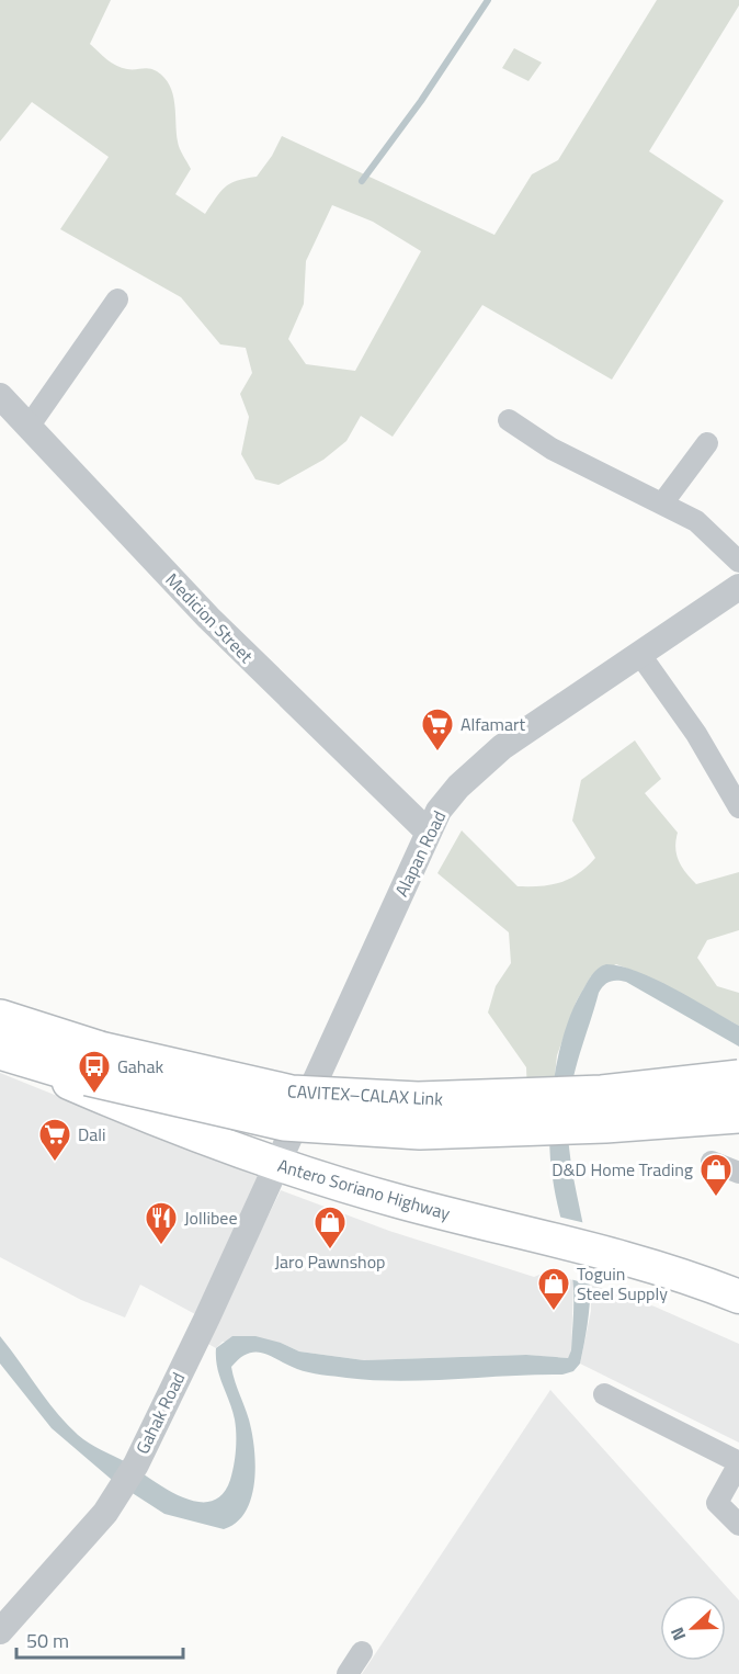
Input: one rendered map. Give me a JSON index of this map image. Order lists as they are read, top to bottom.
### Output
{
  "streets": {
    "highway": ["CAVITEX–CALAX Link"],
    "main road": ["Antero Soriano Highway"],
    "street": ["Medicion Street", "Alapan Road", "Gahak Road"]
  },
  "crossings": [
    ["Medicion Street", "Alapan Road"],
    ["Alapan Road", "Antero Soriano Highway"],
    ["Alapan Road", "Gahak Road"],
    ["CAVITEX–CALAX Link", "Antero Soriano Highway"],
    ["Antero Soriano Highway", "Gahak Road"]
  ],
  "places": {
    "supermarket": ["Alfamart", "Dali"],
    "bus stop": ["Gahak"],
    "shop": ["D&D Home Trading", "Jaro Pawnshop", "Toguin Steel Supply"],
    "restaurant": ["Jollibee"]
  },
  "scale_bar": "50 m",
  "north": "left"
}
